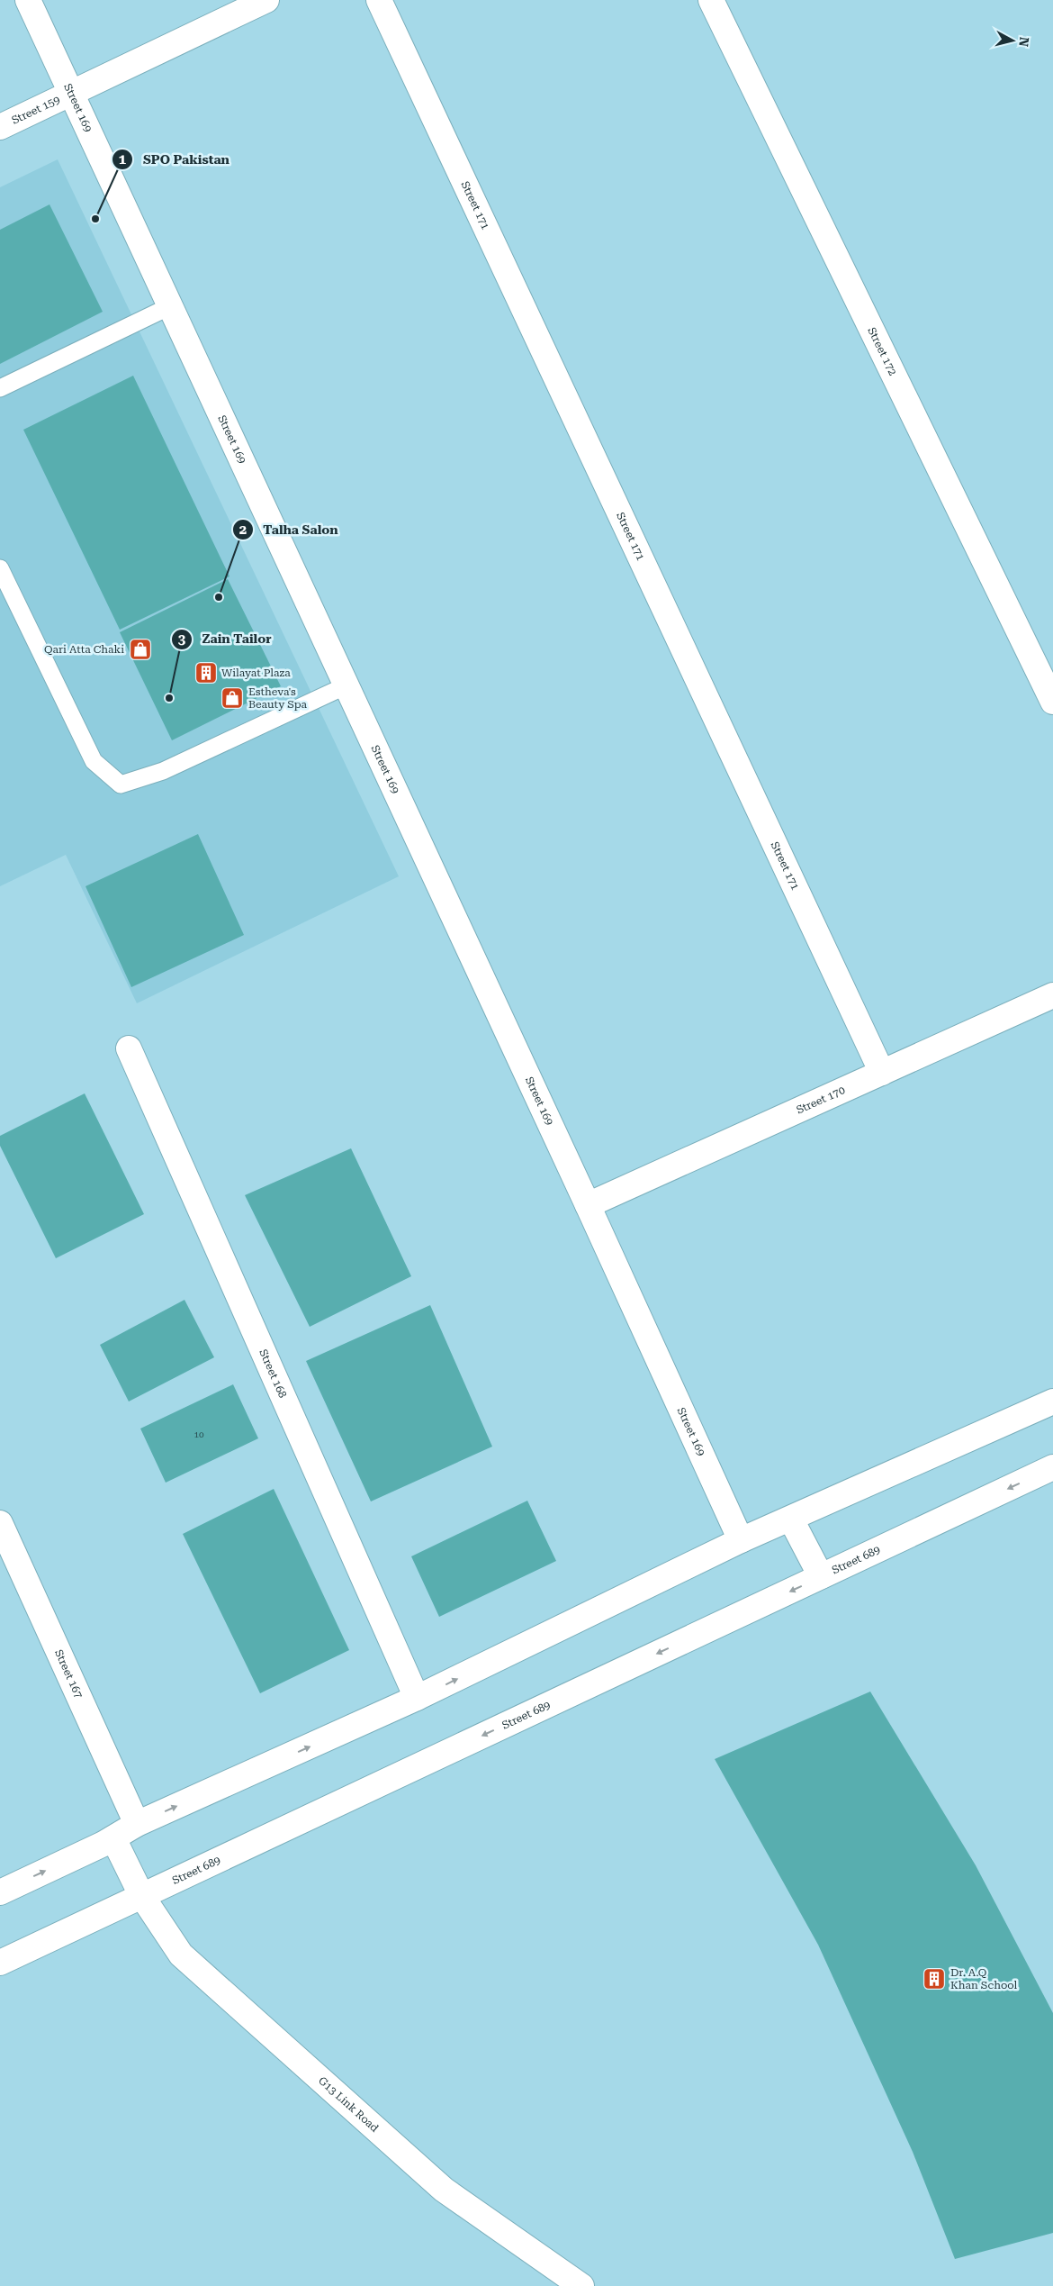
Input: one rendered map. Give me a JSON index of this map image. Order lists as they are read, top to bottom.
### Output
{
  "streets": {
    "street": [
      "Street 169",
      "Street 159",
      "Street 171",
      "Street 172",
      "Street 170",
      "Street 168",
      "Street 689",
      "Street 167",
      "G13 Link Road"
    ]
  },
  "crossings": [
    ["Street 169", "Street 159"],
    ["Street 169", "Street 170"],
    ["Street 171", "Street 170"],
    ["Street 689", "G13 Link Road"]
  ],
  "places": {
    "other": ["SPO Pakistan", "Talha Salon", "Zain Tailor"],
    "shop": ["Qari Atta Chaki", "Estheva's Beauty Spa"],
    "building": ["Wilayat Plaza", "Dr. A.Q Khan School"]
  },
  "house_numbers": ["10"],
  "north": "right"
}
